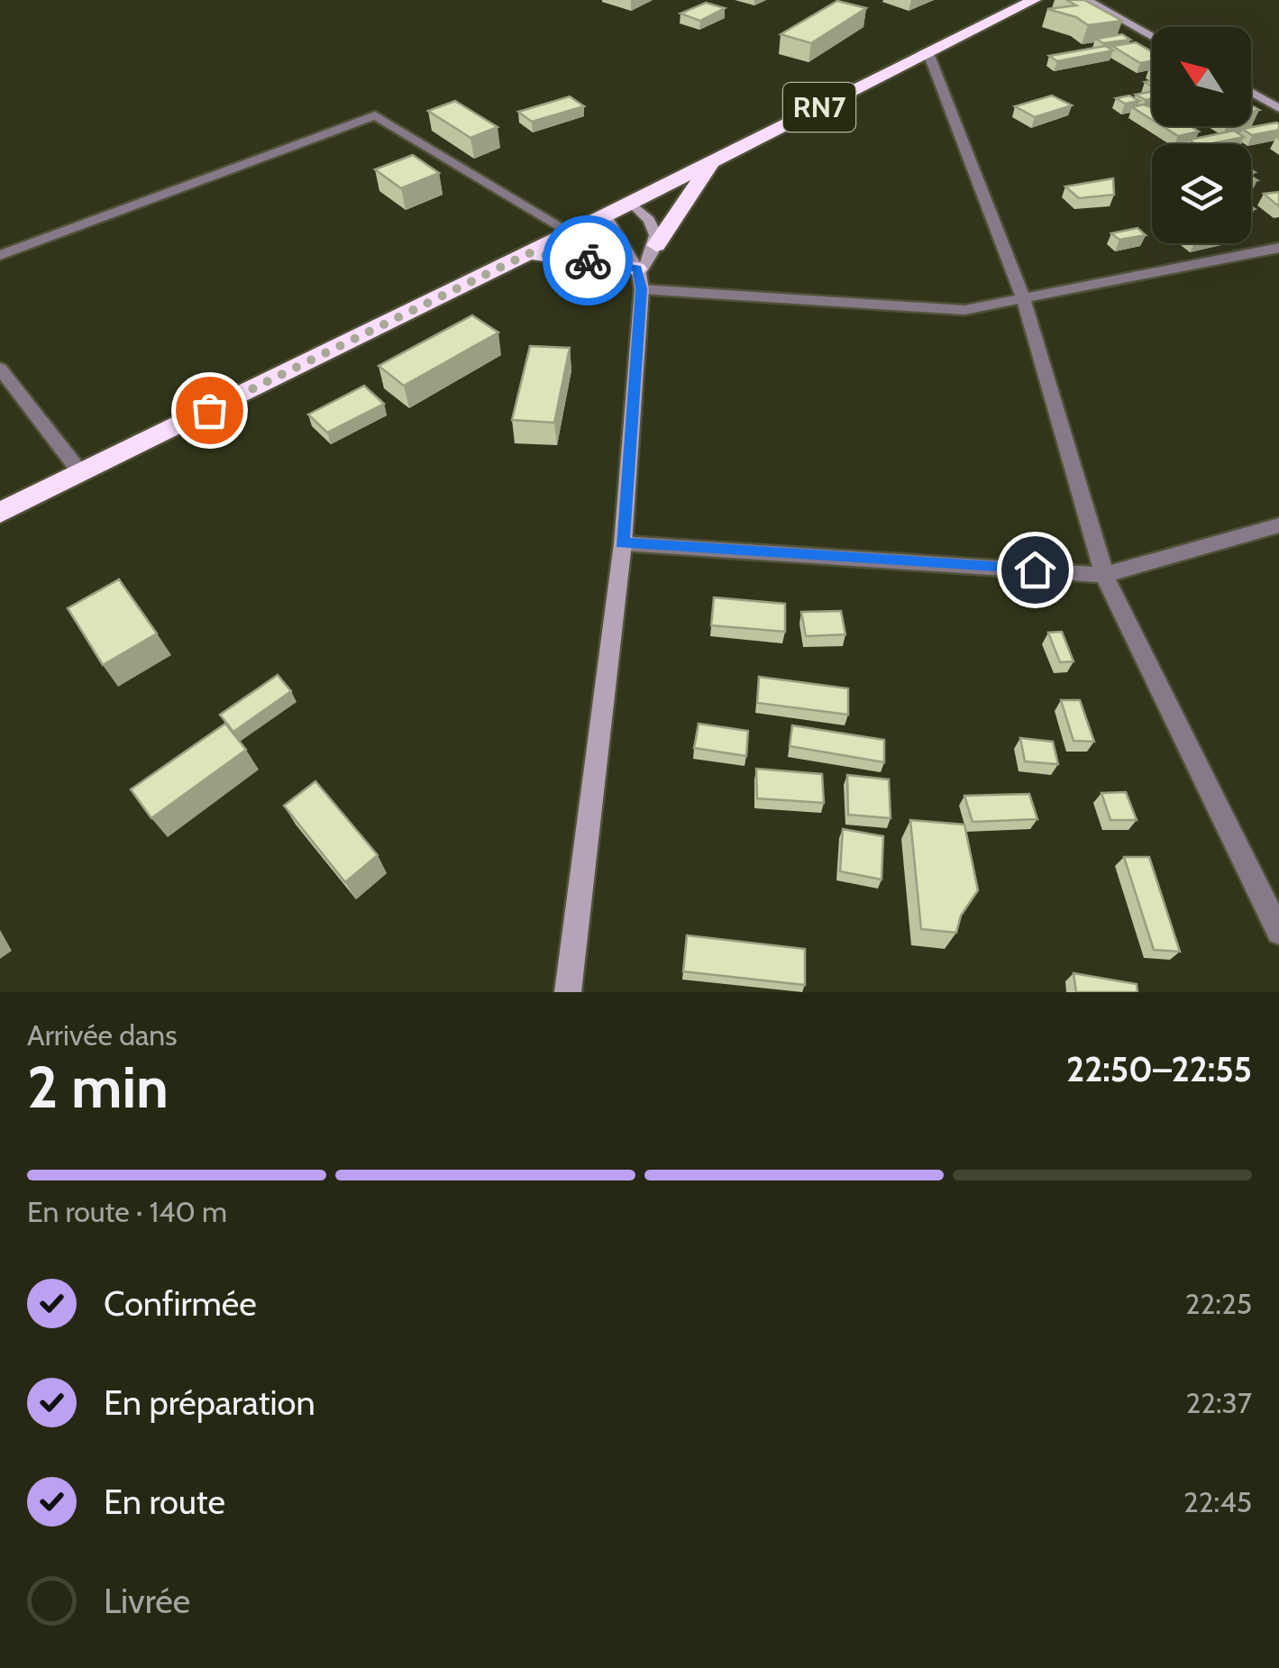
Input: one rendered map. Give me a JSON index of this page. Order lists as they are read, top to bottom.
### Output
{
  "streets": {
    "highway": ["RN7"]
  },
  "north": "top left",
  "page": {
    "heading": ["2 min", "Arrivée dans", "22:50–22:55"],
    "bar": "En route · 140 m",
    "list": [
      ["Confirmée", "22:25"],
      ["En préparation", "22:37"],
      ["En route", "22:45"],
      "Livrée"
    ]
  }
}
